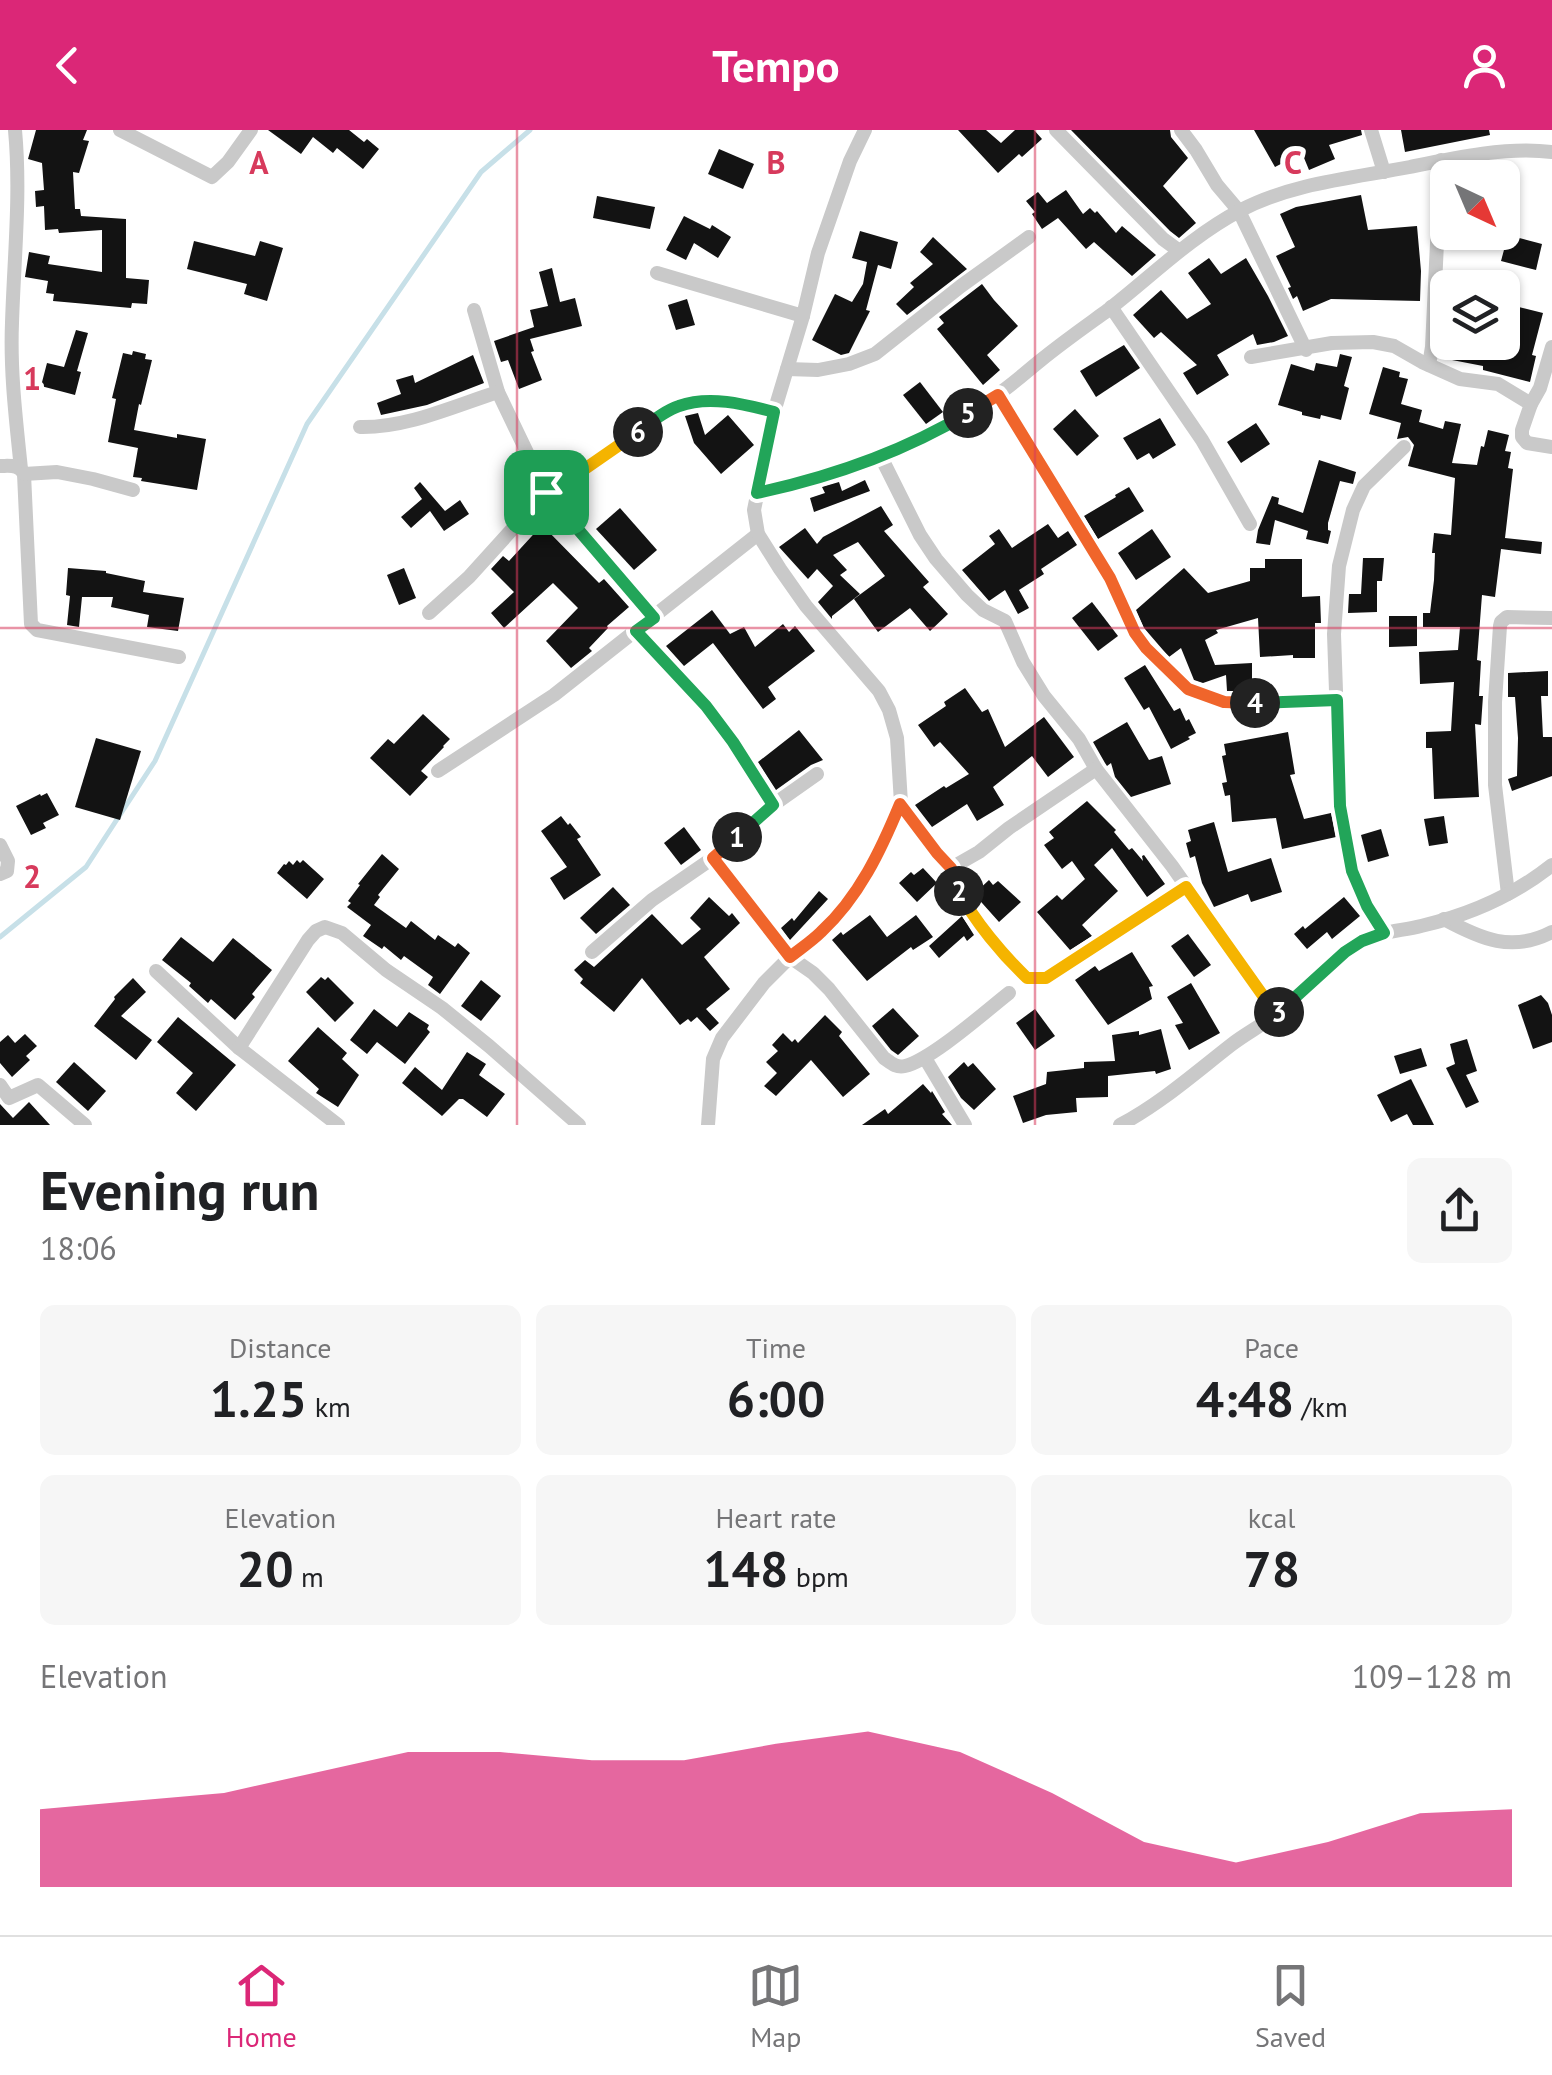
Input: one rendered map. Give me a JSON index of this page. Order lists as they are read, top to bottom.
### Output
{
  "north": "bottom right",
  "page": {
    "header": "Tempo",
    "pins": [
      "5",
      "6",
      "4",
      "1",
      "2",
      "3"
    ],
    "heading": ["Evening run", "18:06"],
    "stats": [
      ["Distance", "1.25 km"],
      ["Time", "6:00"],
      ["Pace", "4:48 /km"],
      ["Elevation", "20 m"],
      ["Heart rate", "148 bpm"],
      ["kcal", "78"]
    ],
    "chart": ["Elevation", "109–128 m"],
    "tabs": ["Home", "Map", "Saved"]
  },
  "grid": {
    "columns": ["A", "B", "C"],
    "rows": ["1", "2"]
  }
}
